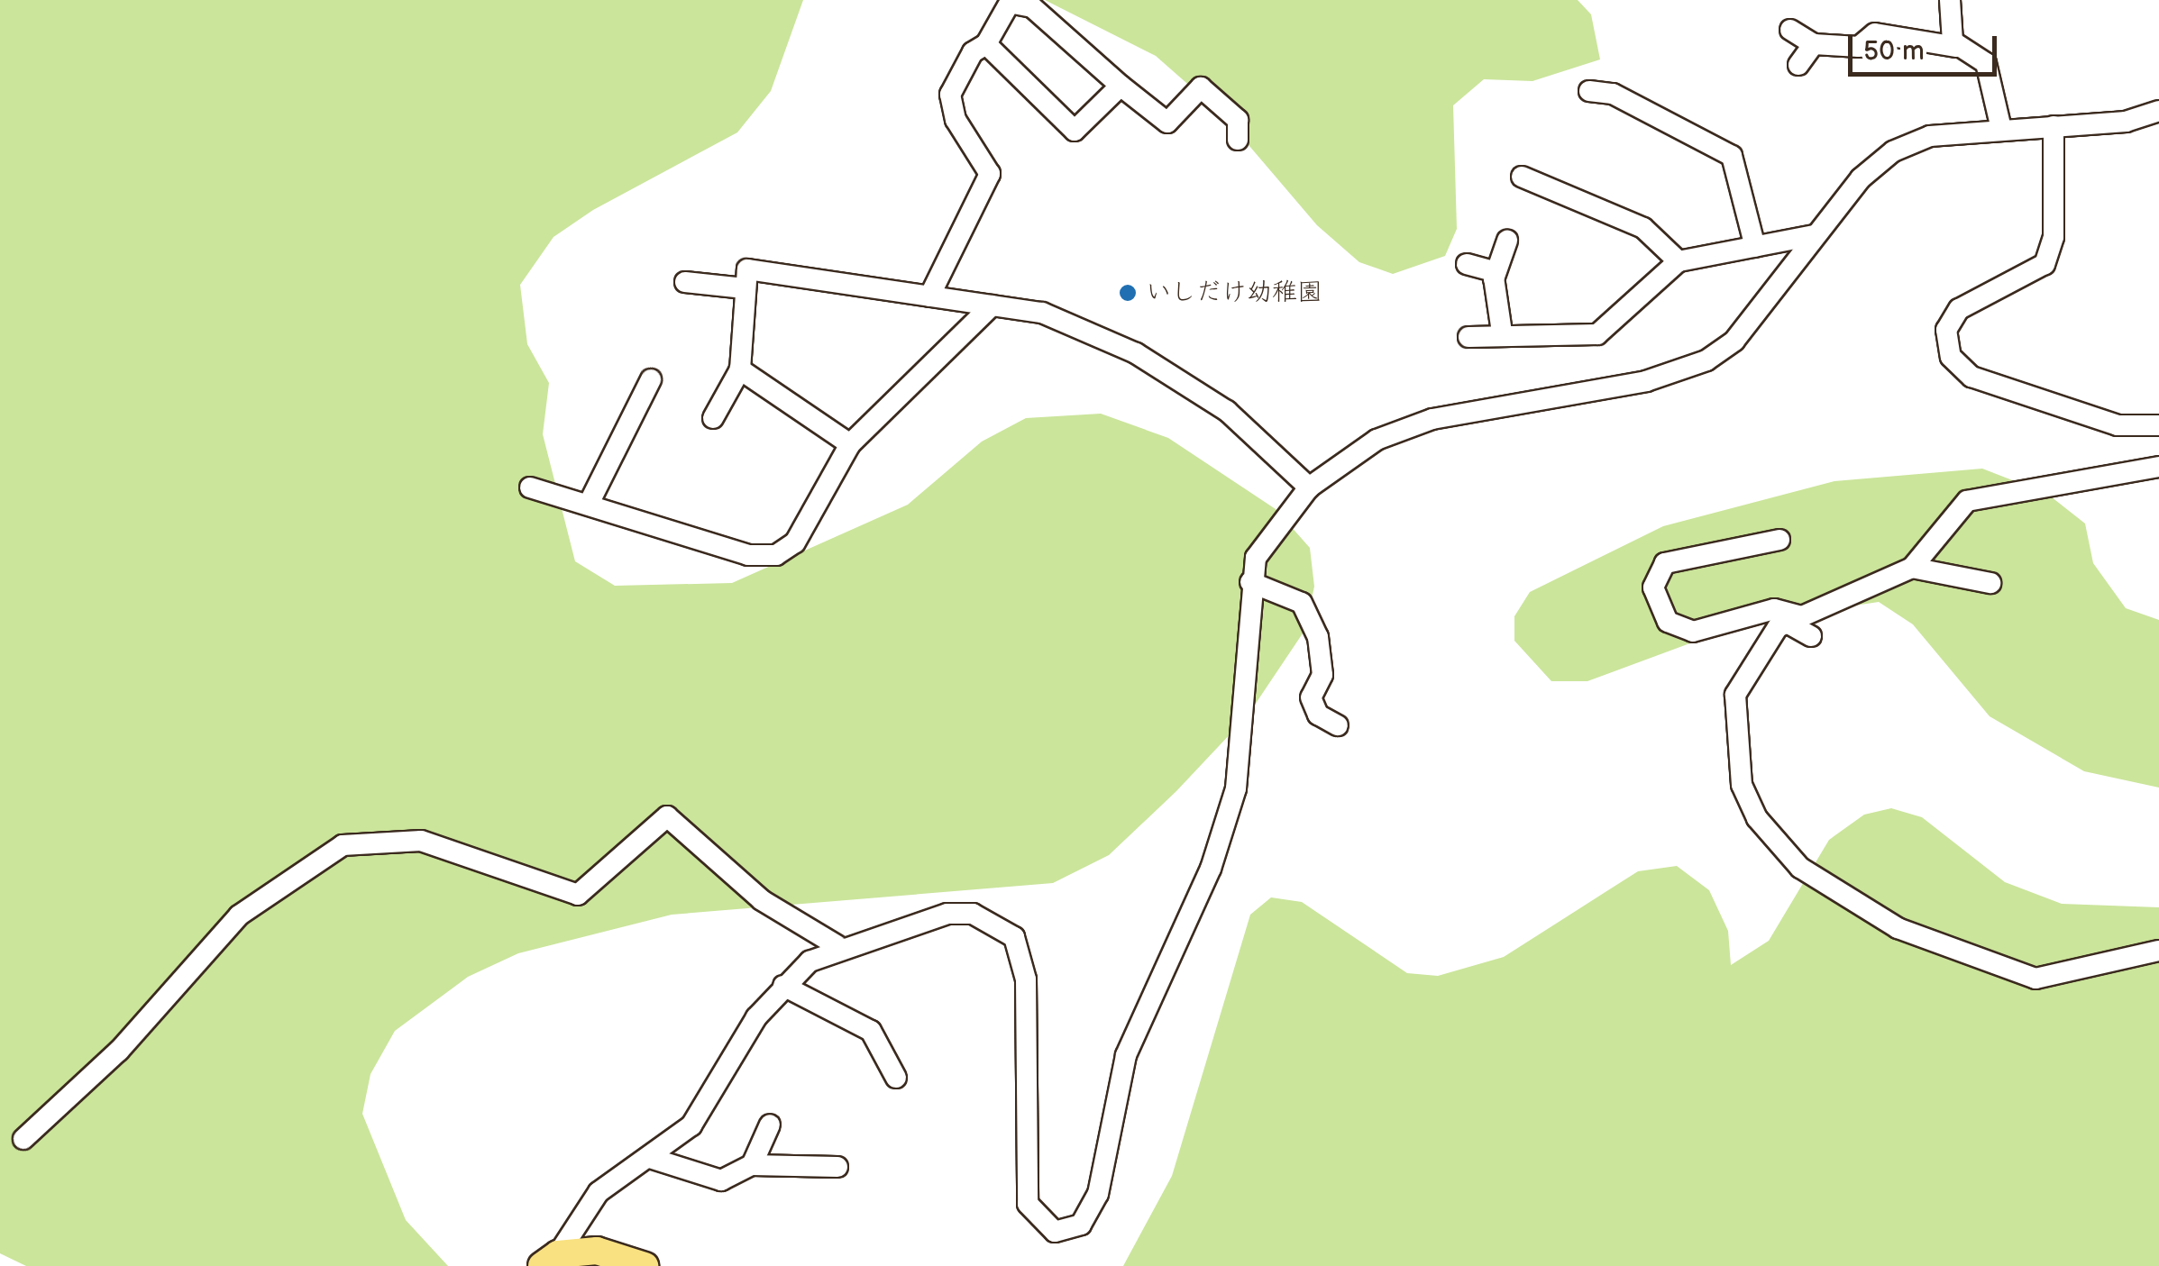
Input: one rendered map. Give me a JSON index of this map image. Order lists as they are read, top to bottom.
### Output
{
  "places": ["いしだけ幼稚園"],
  "scale_bar": "50 m"
}
